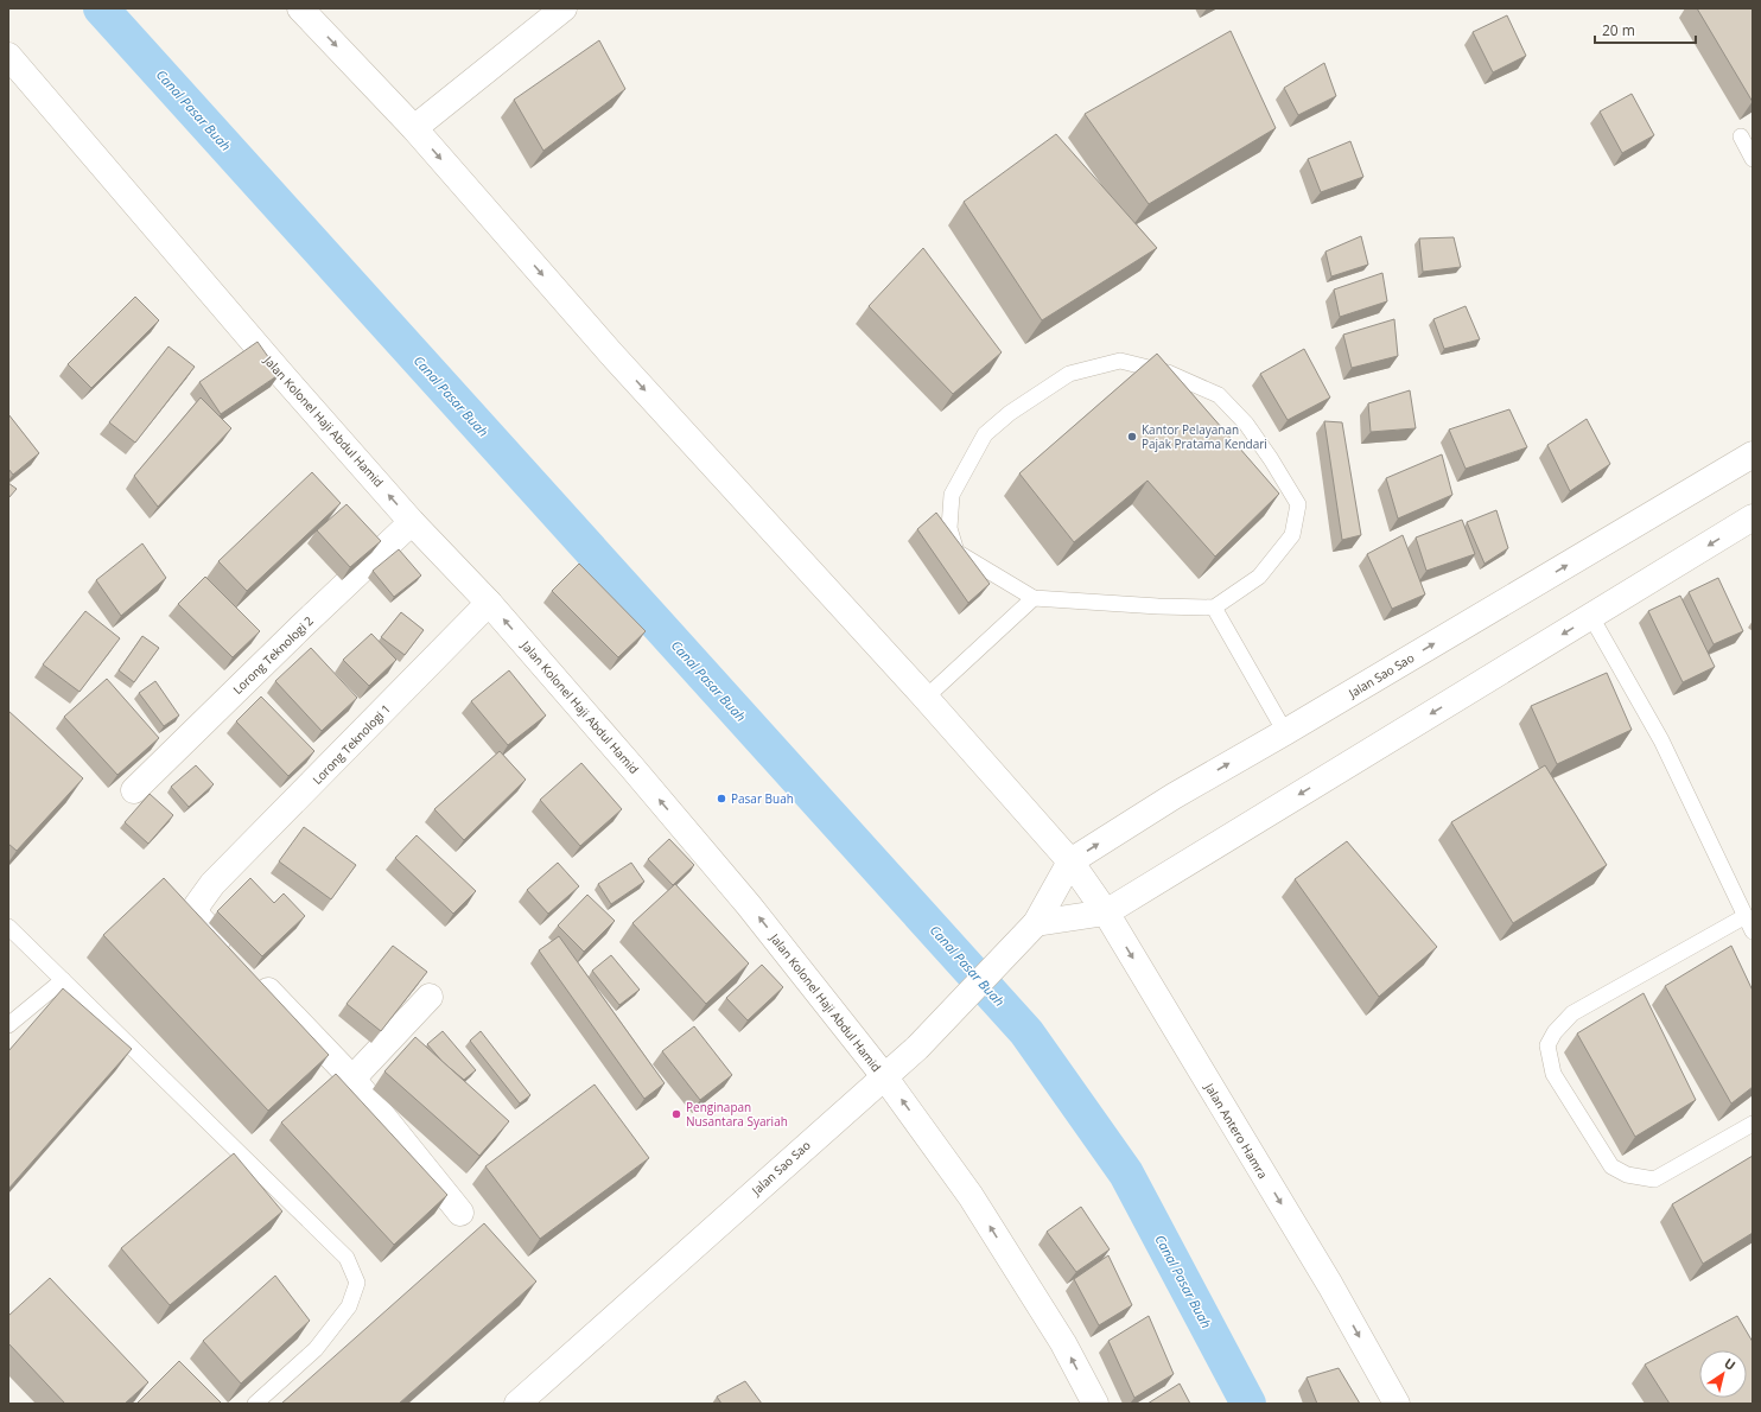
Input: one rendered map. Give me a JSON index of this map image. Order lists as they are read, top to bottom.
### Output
{
  "streets": {
    "street": [
      "Jalan Kolonel Haji Abdul Hamid",
      "Lorong Teknologi 2",
      "Jalan Sao Sao",
      "Lorong Teknologi 1",
      "Jalan Antero Hamra"
    ]
  },
  "crossings": [
    ["Jalan Kolonel Haji Abdul Hamid", "Lorong Teknologi 2"],
    ["Jalan Kolonel Haji Abdul Hamid", "Jalan Sao Sao"],
    ["Jalan Kolonel Haji Abdul Hamid", "Lorong Teknologi 1"],
    ["Jalan Sao Sao", "Jalan Antero Hamra"]
  ],
  "one_way": ["Jalan Kolonel Haji Abdul Hamid", "Jalan Antero Hamra"],
  "water": ["Canal Pasar Buah"],
  "places": ["Kantor Pelayanan Pajak Pratama Kendari", "Pasar Buah", "Penginapan Nusantara Syariah"],
  "scale_bar": "20 m",
  "north": "top right"
}
